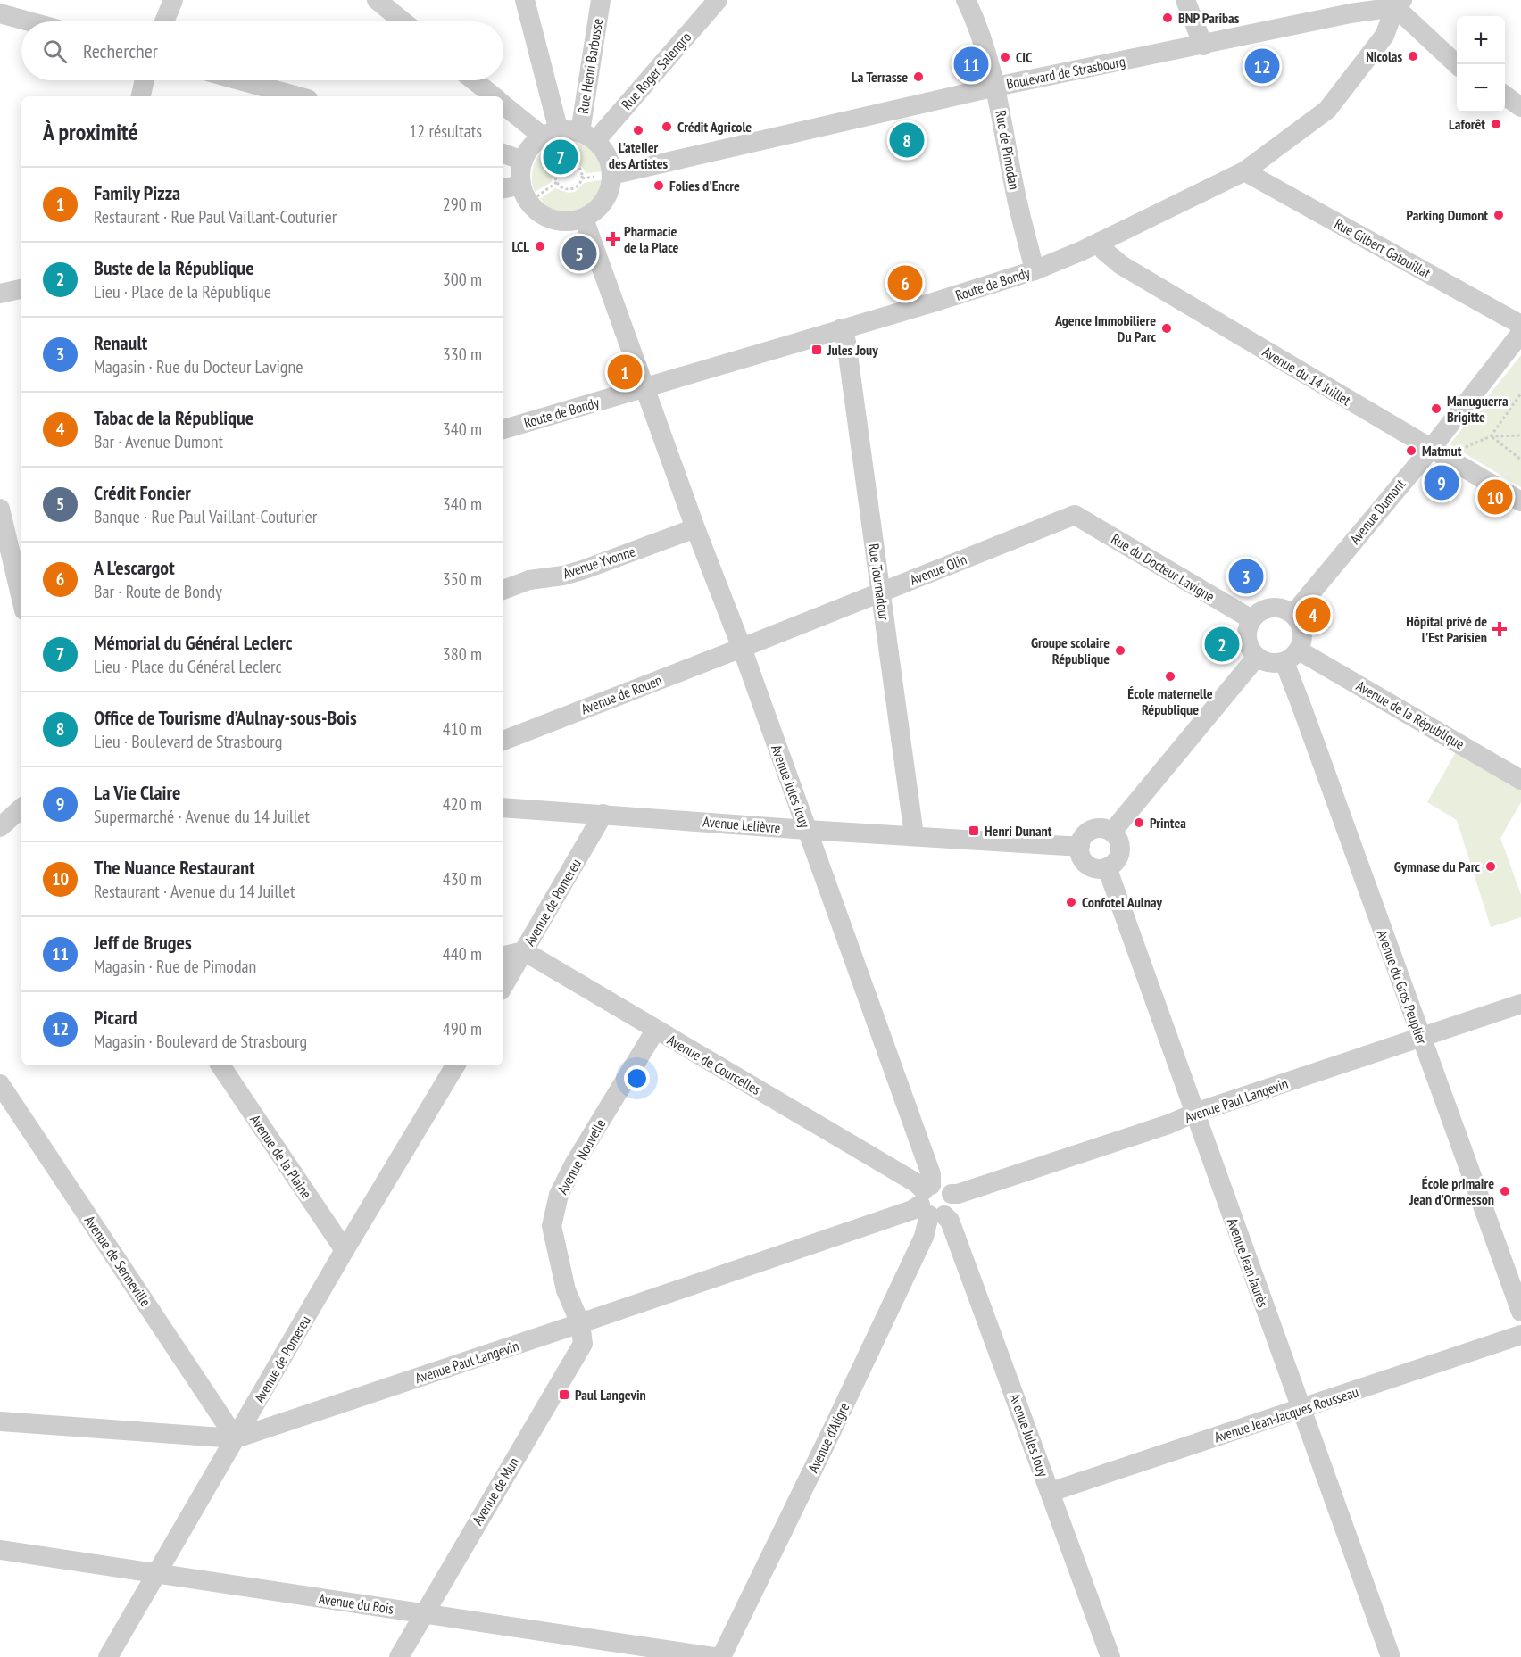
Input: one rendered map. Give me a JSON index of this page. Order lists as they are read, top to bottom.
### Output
{
  "streets": {
    "street": [
      "Rue Henri Barbusse",
      "Rue Roger Salengro",
      "Boulevard de Strasbourg",
      "Rue de Pimodan",
      "Rue Gilbert Gatouillat",
      "Route de Bondy",
      "Avenue du 14 Juillet",
      "Avenue Dumont",
      "Avenue Yvonne",
      "Rue du Docteur Lavigne",
      "Avenue Olin",
      "Rue Tournadour",
      "Avenue de Rouen",
      "Avenue de la République",
      "Avenue Jules Jouy",
      "Avenue Lelièvre",
      "Avenue de Pomereu",
      "Avenue du Gros Peuplier",
      "Avenue de Courcelles",
      "Avenue Paul Langevin",
      "Avenue de la Plaine",
      "Avenue Nouvelle",
      "Avenue de Senneville",
      "Avenue Jean Jaurès",
      "Avenue Jean-Jacques Rousseau",
      "Avenue d'Aligre",
      "Avenue de Mun",
      "Avenue du Bois"
    ]
  },
  "crossings": [
    ["Rue Henri Barbusse", "Rue Roger Salengro"],
    ["Boulevard de Strasbourg", "Rue de Pimodan"],
    ["Boulevard de Strasbourg", "Route de Bondy"],
    ["Rue de Pimodan", "Route de Bondy"],
    ["Rue Gilbert Gatouillat", "Route de Bondy"],
    ["Route de Bondy", "Avenue du 14 Juillet"],
    ["Route de Bondy", "Rue Tournadour"],
    ["Route de Bondy", "Avenue Jules Jouy"],
    ["Avenue du 14 Juillet", "Avenue Dumont"],
    ["Avenue Dumont", "Rue du Docteur Lavigne"],
    ["Avenue Dumont", "Avenue de la République"],
    ["Avenue Dumont", "Avenue du Gros Peuplier"],
    ["Avenue Yvonne", "Avenue Jules Jouy"],
    ["Rue du Docteur Lavigne", "Avenue Olin"],
    ["Rue du Docteur Lavigne", "Avenue de la République"],
    ["Rue du Docteur Lavigne", "Avenue du Gros Peuplier"],
    ["Avenue Olin", "Rue Tournadour"],
    ["Avenue Olin", "Avenue de Rouen"],
    ["Avenue Olin", "Avenue Jules Jouy"],
    ["Rue Tournadour", "Avenue Lelièvre"],
    ["Avenue de Rouen", "Avenue Jules Jouy"],
    ["Avenue de la République", "Avenue du Gros Peuplier"],
    ["Avenue Jules Jouy", "Avenue Lelièvre"],
    ["Avenue Jules Jouy", "Avenue de Courcelles"],
    ["Avenue Jules Jouy", "Avenue Paul Langevin"],
    ["Avenue Jules Jouy", "Avenue Jean-Jacques Rousseau"],
    ["Avenue Jules Jouy", "Avenue d'Aligre"],
    ["Avenue Lelièvre", "Avenue de Pomereu"],
    ["Avenue Lelièvre", "Avenue Jean Jaurès"],
    ["Avenue de Pomereu", "Avenue de Courcelles"],
    ["Avenue de Pomereu", "Avenue Paul Langevin"],
    ["Avenue de Pomereu", "Avenue de la Plaine"],
    ["Avenue de Pomereu", "Avenue de Senneville"],
    ["Avenue de Pomereu", "Avenue du Bois"],
    ["Avenue du Gros Peuplier", "Avenue Paul Langevin"],
    ["Avenue de Courcelles", "Avenue Paul Langevin"],
    ["Avenue de Courcelles", "Avenue Nouvelle"],
    ["Avenue de Courcelles", "Avenue d'Aligre"],
    ["Avenue Paul Langevin", "Avenue Nouvelle"],
    ["Avenue Paul Langevin", "Avenue de Senneville"],
    ["Avenue Paul Langevin", "Avenue Jean Jaurès"],
    ["Avenue Paul Langevin", "Avenue d'Aligre"],
    ["Avenue Paul Langevin", "Avenue de Mun"],
    ["Avenue Nouvelle", "Avenue de Mun"],
    ["Avenue Jean Jaurès", "Avenue Jean-Jacques Rousseau"],
    ["Avenue de Mun", "Avenue du Bois"]
  ],
  "places": {
    "other": [
      "BNP Paribas",
      "Nicolas",
      "CIC",
      "La Terrasse",
      "Laforêt",
      "Crédit Agricole",
      "L'atelier des Artistes",
      "Folies d'Encre",
      "Parking Dumont",
      "LCL",
      "Agence Immobiliere Du Parc",
      "Manuguerra Brigitte",
      "Matmut",
      "Groupe scolaire République",
      "École maternelle République",
      "Printea",
      "Gymnase du Parc",
      "Confotel Aulnay",
      "École primaire Jean d'Ormesson"
    ],
    "health": ["Pharmacie de la Place", "Hôpital privé de l'Est Parisien"],
    "transit": ["Jules Jouy", "Henri Dunant", "Paul Langevin"]
  },
  "page": {
    "map_buttons": ["+", "−"],
    "search": "Rechercher",
    "pins": [
      "11",
      "12",
      "8",
      "7",
      "5",
      "6",
      "1",
      "9",
      "10",
      "3",
      "4",
      "2"
    ],
    "heading": ["À proximité", "12 résultats"],
    "list": [
      {
        "mark": "1",
        "name": "Family Pizza",
        "note": "Restaurant · Rue Paul Vaillant-Couturier",
        "value": "290 m"
      },
      {
        "mark": "2",
        "name": "Buste de la République",
        "note": "Lieu · Place de la République",
        "value": "300 m"
      },
      {
        "mark": "3",
        "name": "Renault",
        "note": "Magasin · Rue du Docteur Lavigne",
        "value": "330 m"
      },
      {
        "mark": "4",
        "name": "Tabac de la République",
        "note": "Bar · Avenue Dumont",
        "value": "340 m"
      },
      {
        "mark": "5",
        "name": "Crédit Foncier",
        "note": "Banque · Rue Paul Vaillant-Couturier",
        "value": "340 m"
      },
      {
        "mark": "6",
        "name": "A L'escargot",
        "note": "Bar · Route de Bondy",
        "value": "350 m"
      },
      {
        "mark": "7",
        "name": "Mémorial du Général Leclerc",
        "note": "Lieu · Place du Général Leclerc",
        "value": "380 m"
      },
      {
        "mark": "8",
        "name": "Office de Tourisme d’Aulnay-sous-Bois",
        "note": "Lieu · Boulevard de Strasbourg",
        "value": "410 m"
      },
      {
        "mark": "9",
        "name": "La Vie Claire",
        "note": "Supermarché · Avenue du 14 Juillet",
        "value": "420 m"
      },
      {
        "mark": "10",
        "name": "The Nuance Restaurant",
        "note": "Restaurant · Avenue du 14 Juillet",
        "value": "430 m"
      },
      {
        "mark": "11",
        "name": "Jeff de Bruges",
        "note": "Magasin · Rue de Pimodan",
        "value": "440 m"
      },
      {
        "mark": "12",
        "name": "Picard",
        "note": "Magasin · Boulevard de Strasbourg",
        "value": "490 m"
      }
    ]
  }
}
